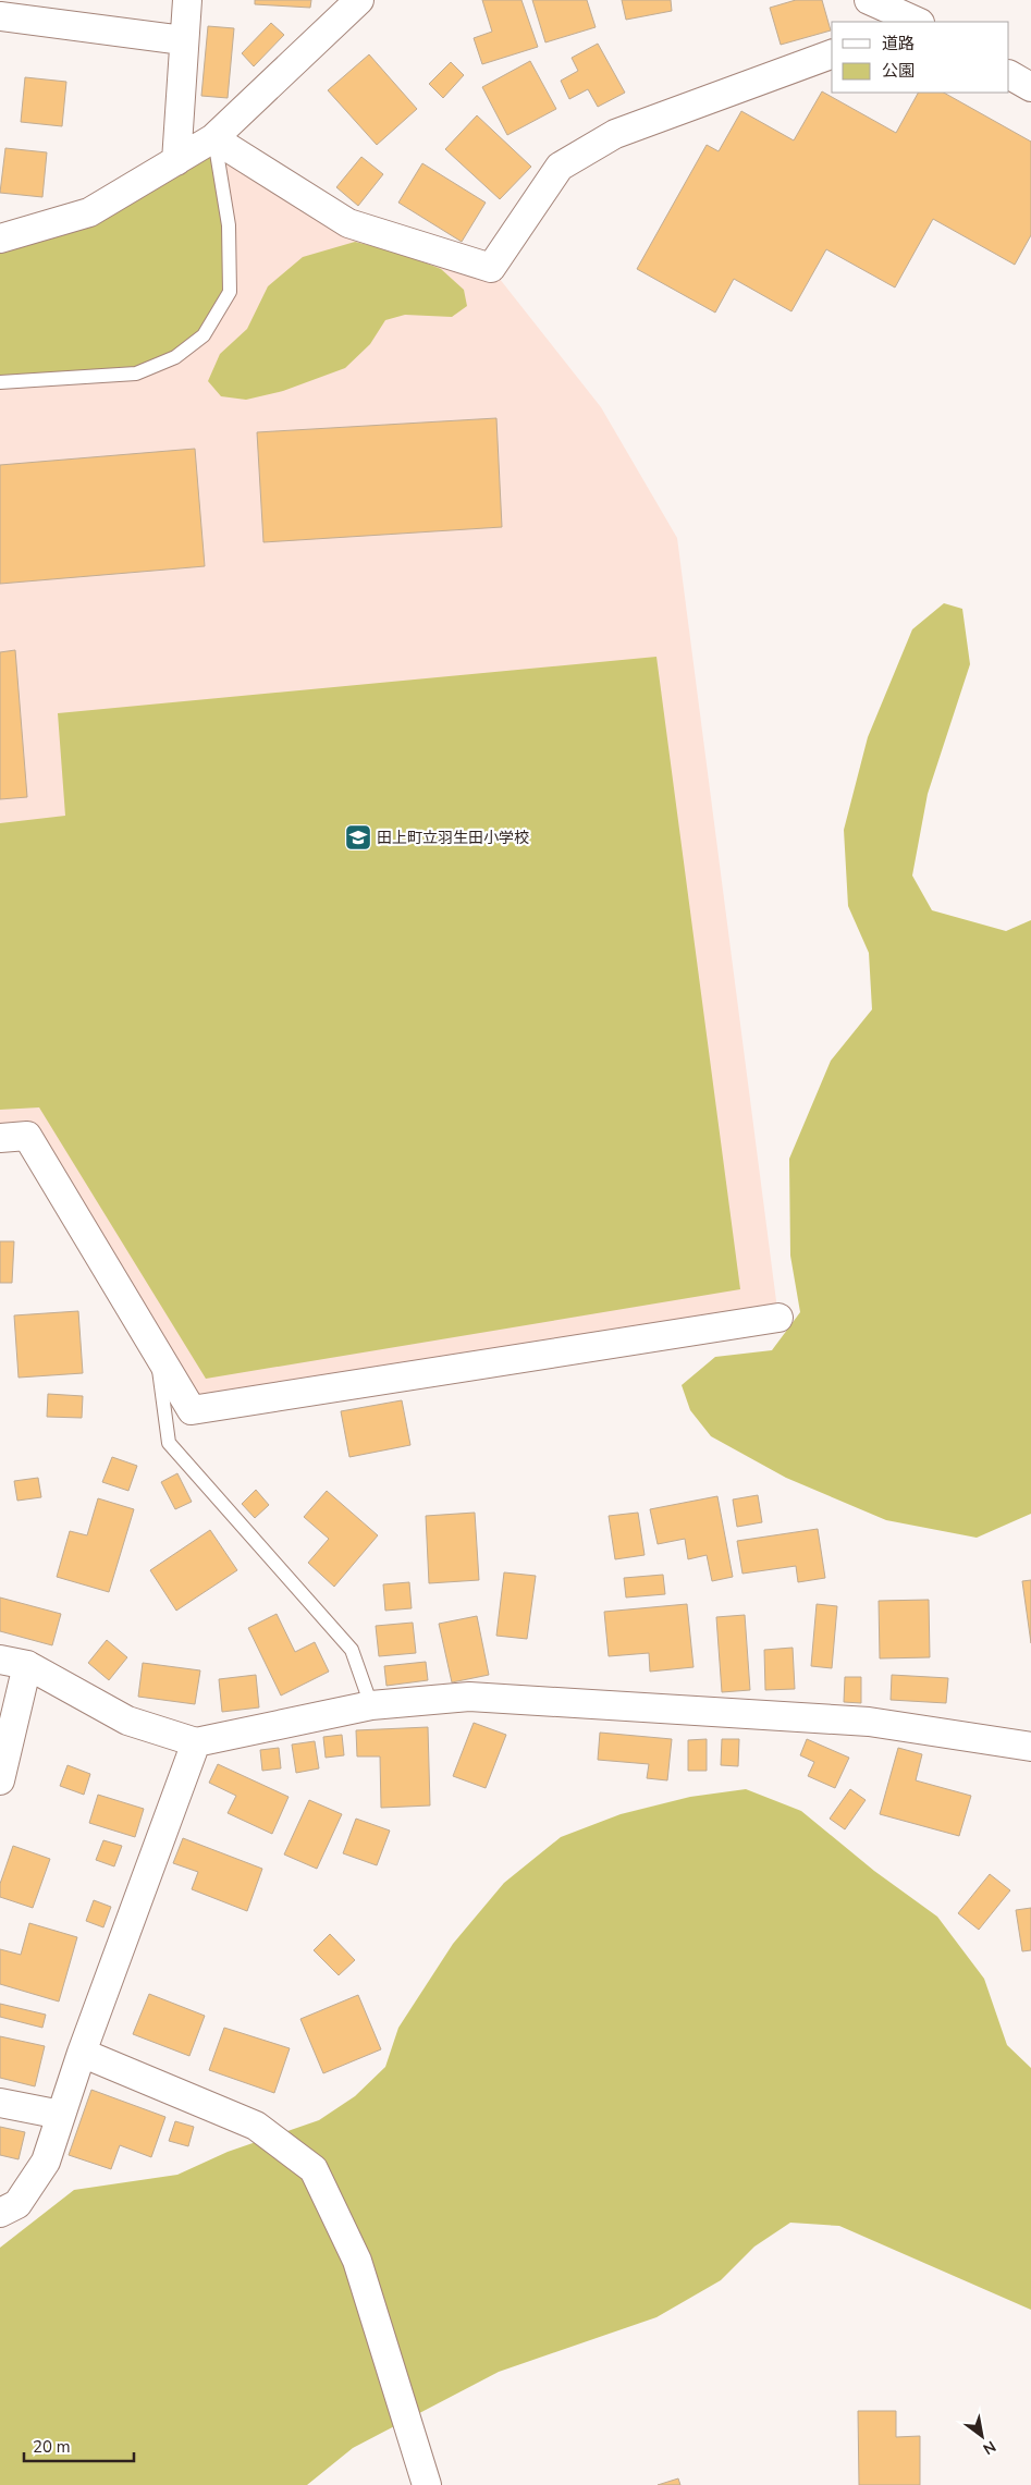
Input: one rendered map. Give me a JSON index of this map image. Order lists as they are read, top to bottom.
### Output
{
  "places": {
    "school or university": ["田上町立羽生田小学校"]
  },
  "legend": ["道路", "公園"],
  "scale_bar": "20 m",
  "north": "bottom right"
}
